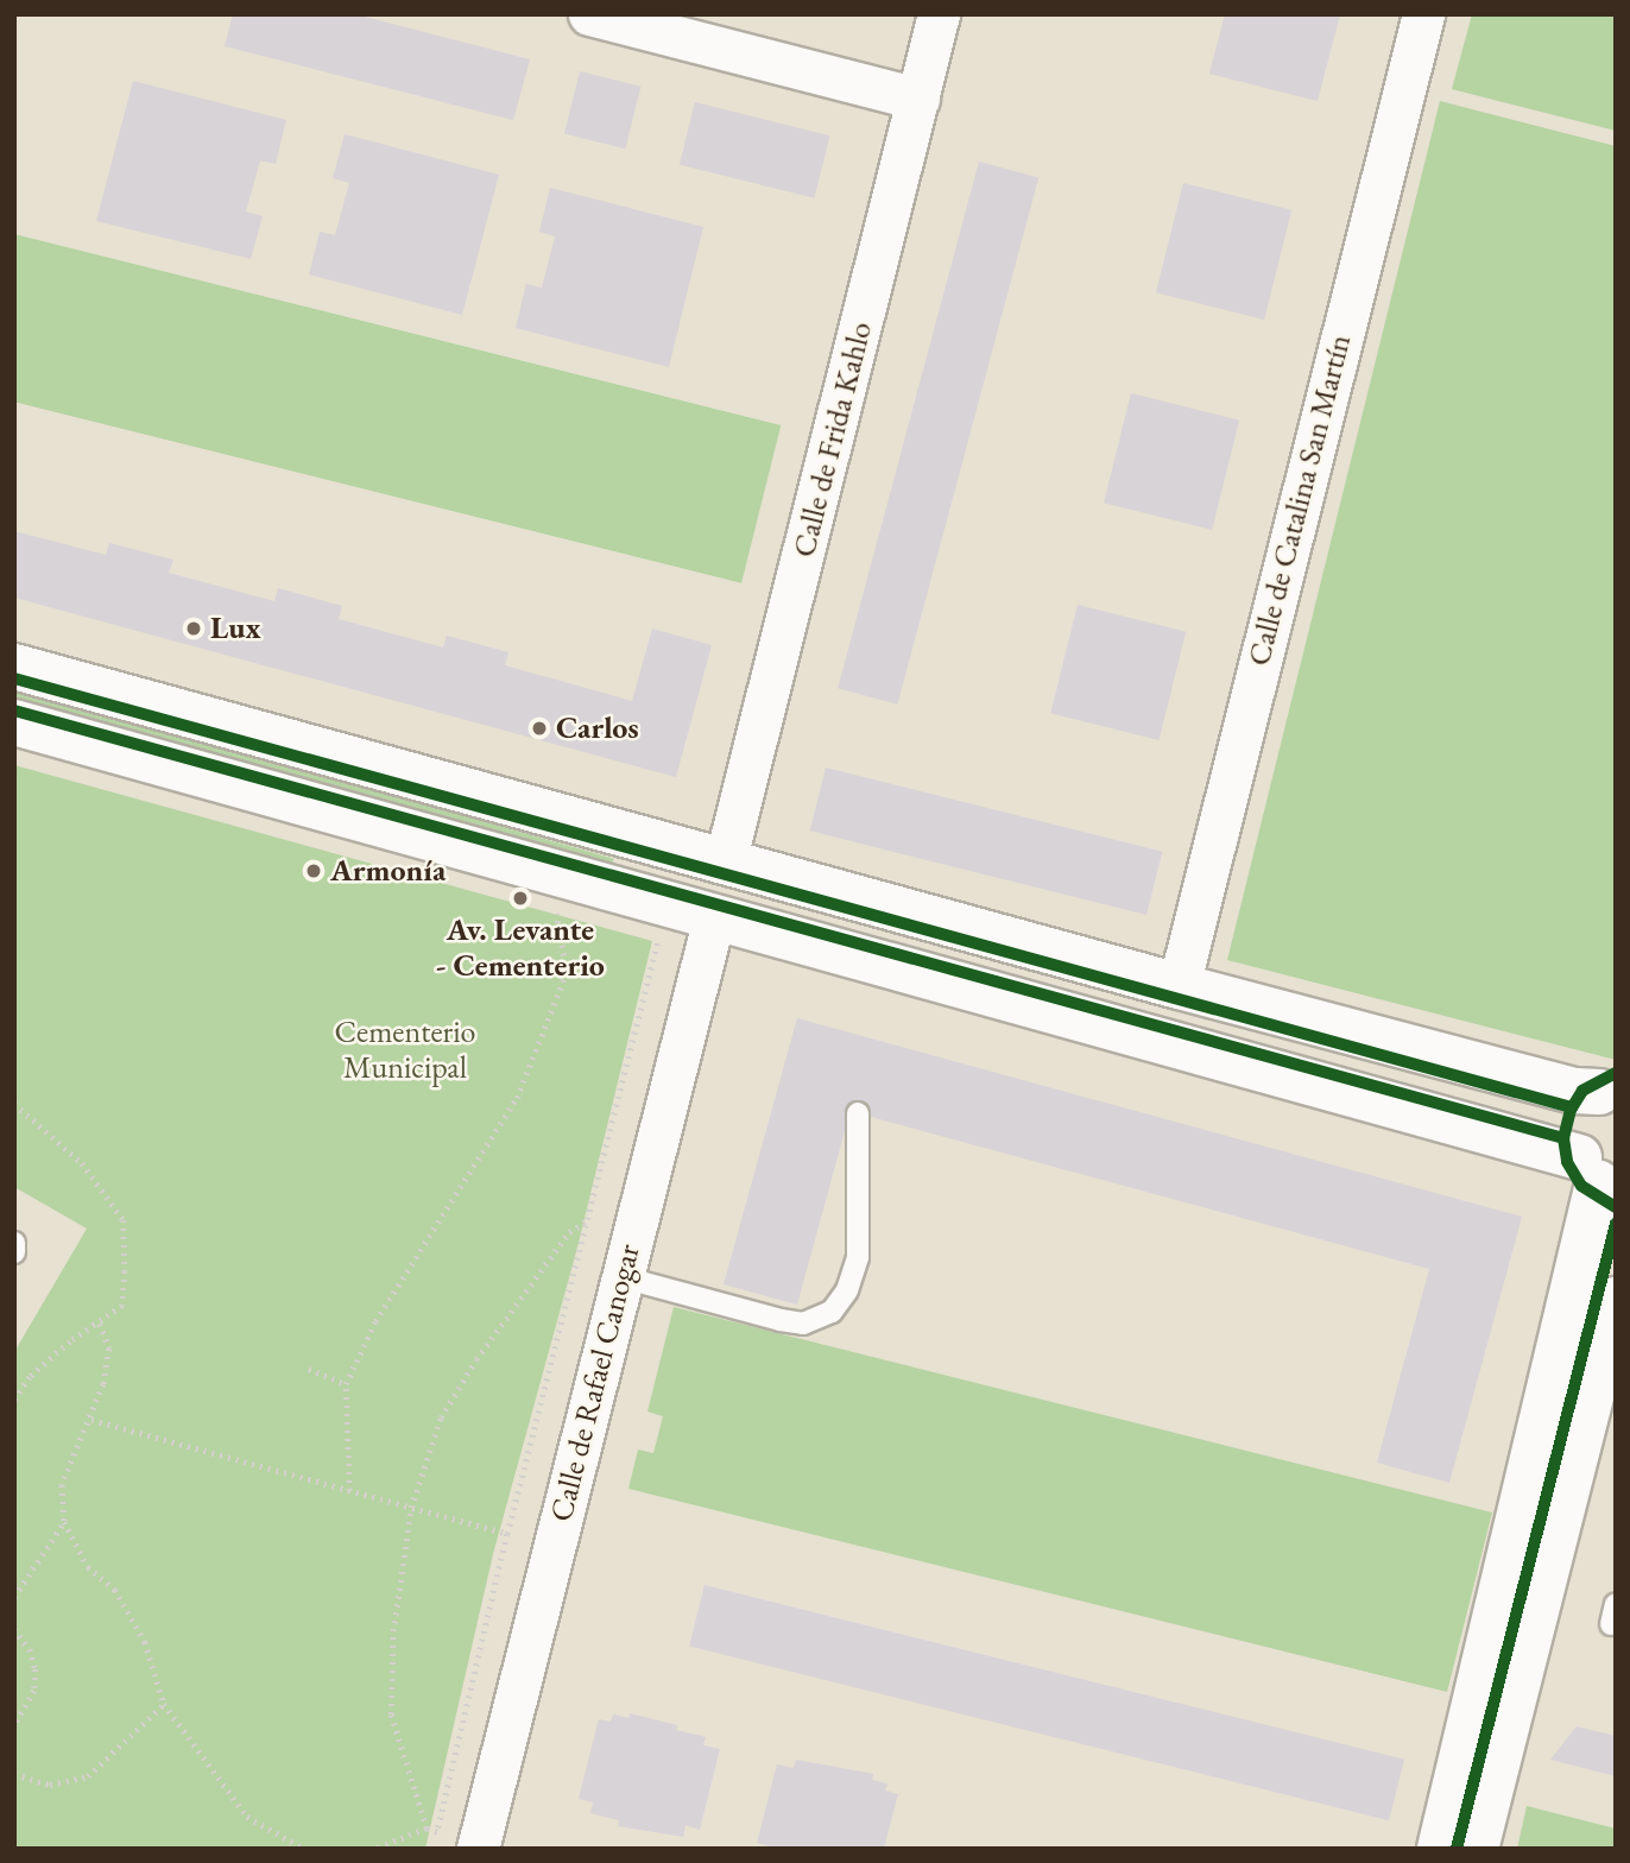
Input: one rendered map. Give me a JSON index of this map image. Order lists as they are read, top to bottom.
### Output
{
  "streets": {
    "street": ["Calle de Frida Kahlo", "Calle de Catalina San Martín", "Calle de Rafael Canogar"]
  },
  "parks": ["Cementerio Municipal"],
  "places": [
    "Lux",
    "Carlos",
    "Armonía",
    "Av. Levante - Cementerio"
  ]
}
